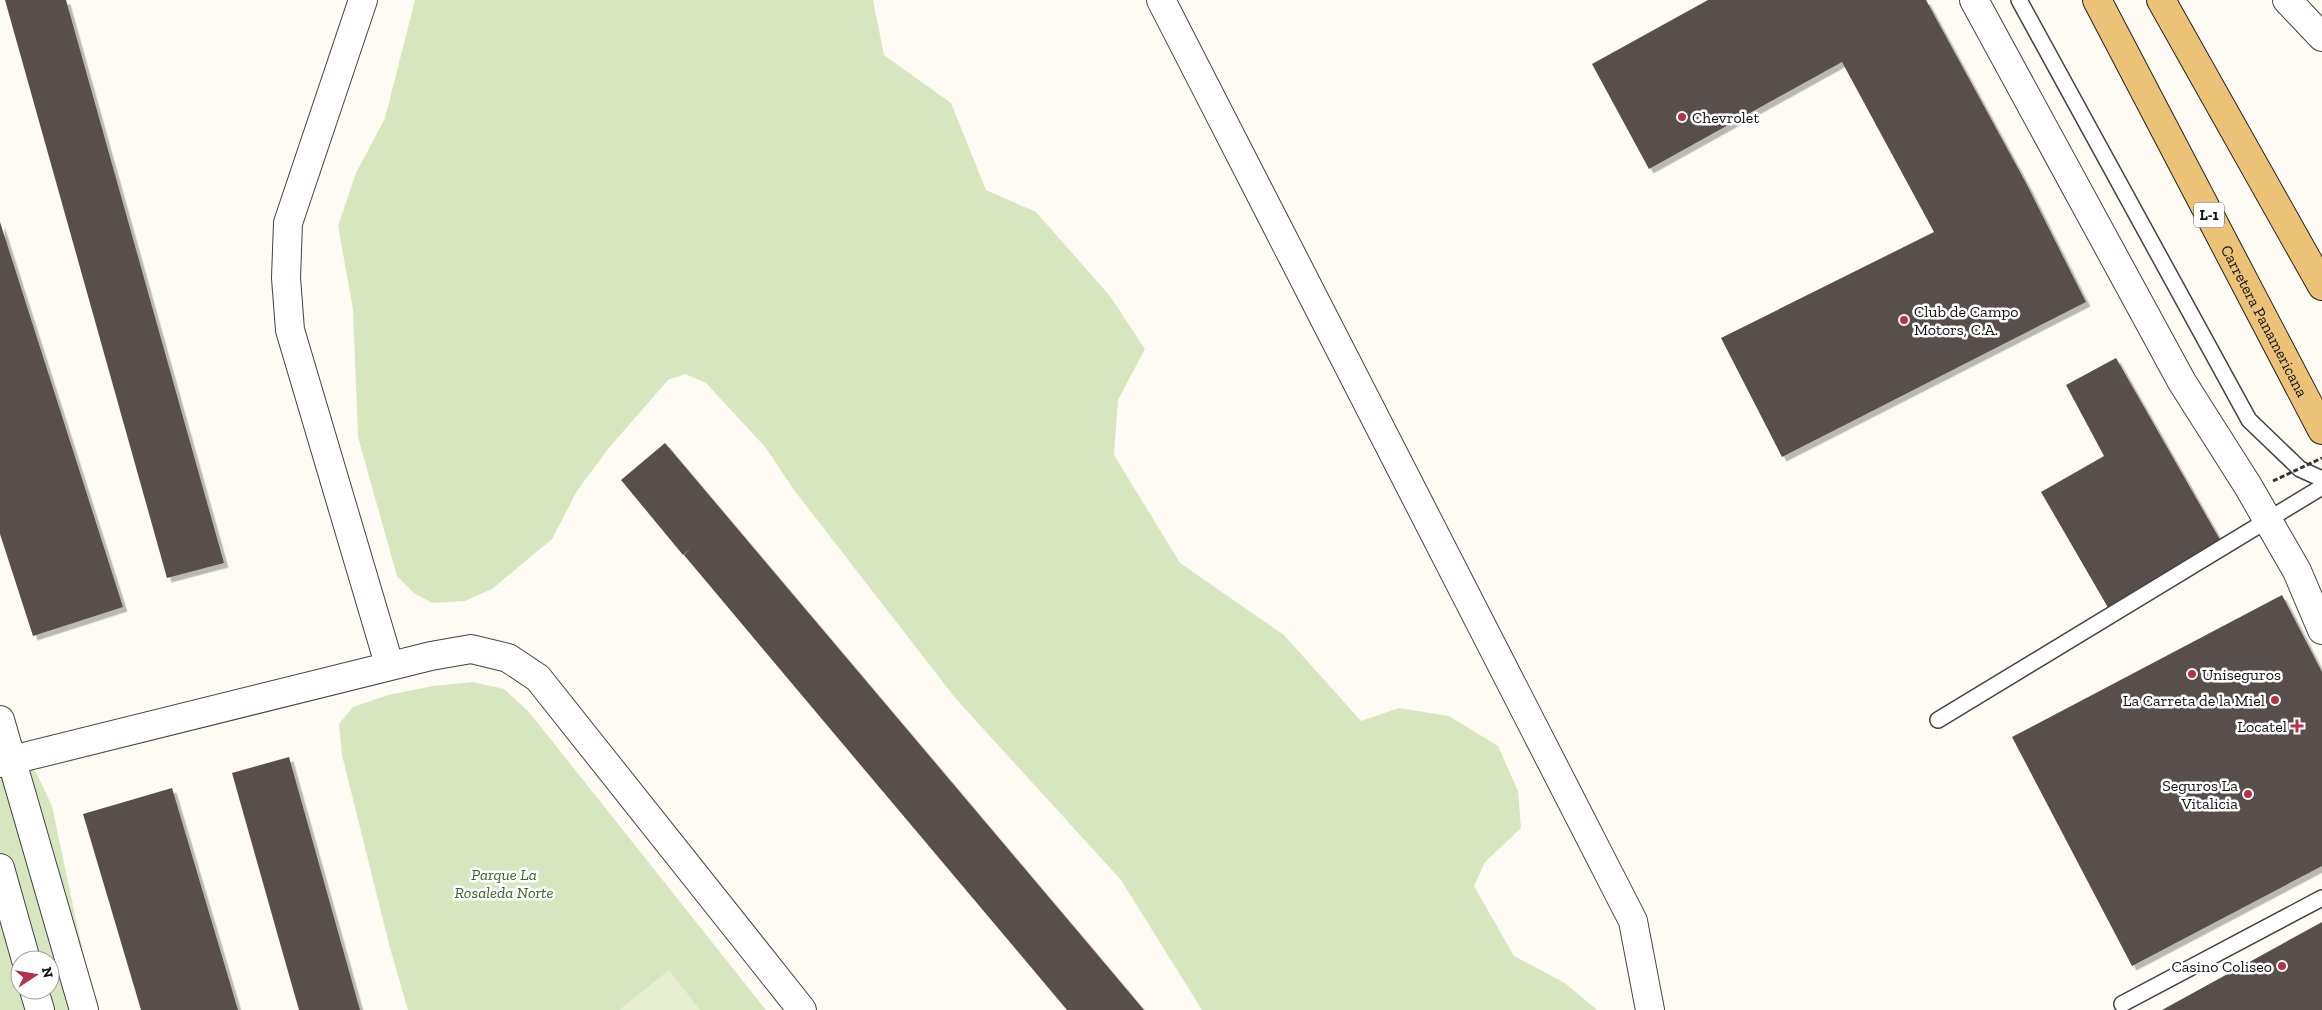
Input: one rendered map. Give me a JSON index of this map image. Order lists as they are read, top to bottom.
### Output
{
  "streets": {
    "main road": ["L-1", "Carretera Panamericana"]
  },
  "parks": ["Parque La Rosaleda Norte"],
  "places": {
    "other": [
      "Chevrolet",
      "Club de Campo Motors, C.A.",
      "Uniseguros",
      "La Carreta de la Miel",
      "Seguros La Vitalicia",
      "Casino Coliseo"
    ],
    "health": ["Locatel"]
  },
  "north": "right"
}
